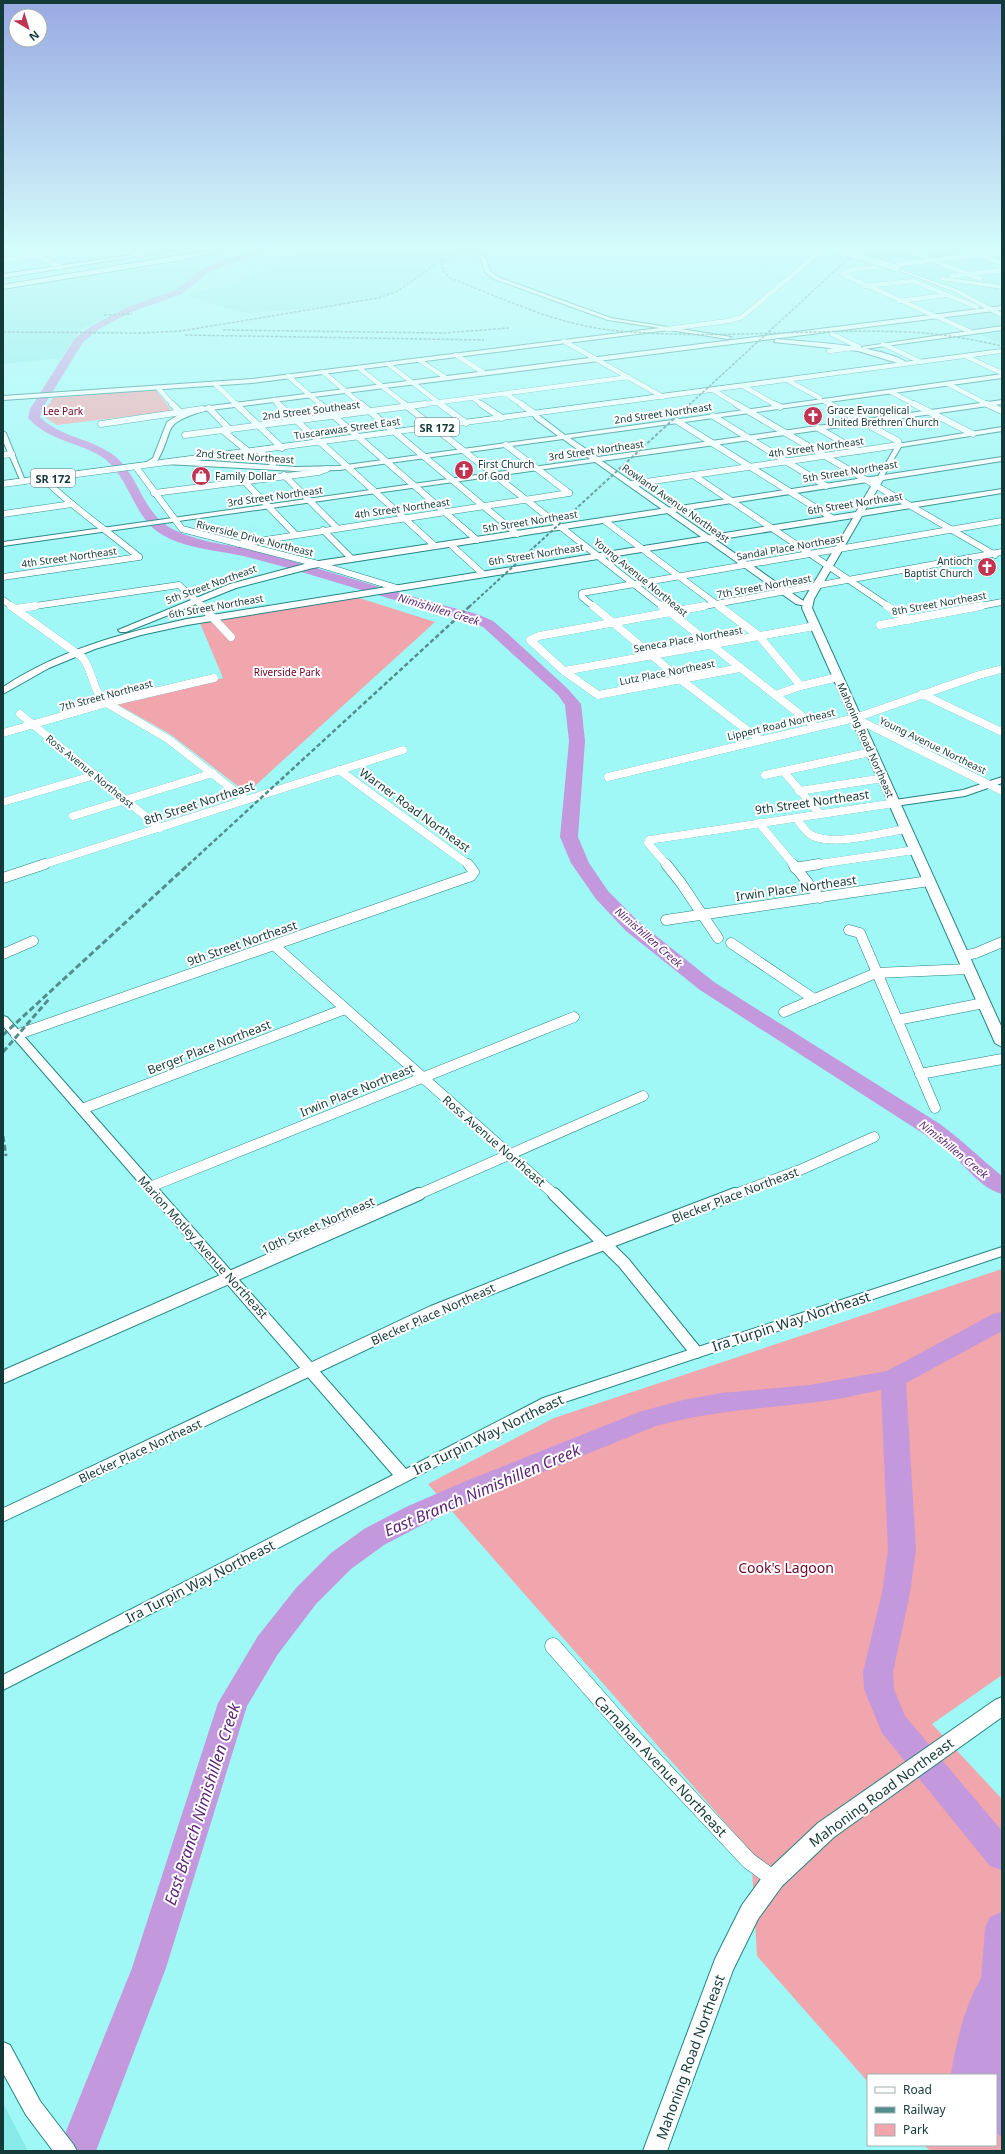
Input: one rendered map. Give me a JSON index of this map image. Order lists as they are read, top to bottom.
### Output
{
  "streets": {
    "main road": [
      "SR 172",
      "Tuscarawas Street East",
      "5th Street Northeast",
      "6th Street Northeast",
      "Mahoning Road Northeast"
    ],
    "street": [
      "2nd Street Southeast",
      "2nd Street Northeast",
      "4th Street Northeast",
      "3rd Street Northeast",
      "Rowland Avenue Northeast",
      "Riverside Drive Northeast",
      "Sandal Place Northeast",
      "Young Avenue Northeast",
      "7th Street Northeast",
      "8th Street Northeast",
      "Seneca Place Northeast",
      "Lutz Place Northeast",
      "Lippert Road Northeast",
      "Ross Avenue Northeast",
      "9th Street Northeast",
      "Warner Road Northeast",
      "Irwin Place Northeast",
      "Berger Place Northeast",
      "Blecker Place Northeast",
      "10th Street Northeast",
      "Marion Motley Avenue Northeast",
      "Ira Turpin Way Northeast",
      "Carnahan Avenue Northeast"
    ]
  },
  "crossings": [
    ["2nd Street Southeast", "Young Avenue Northeast"],
    ["2nd Street Northeast", "Tuscarawas Street East"],
    ["2nd Street Northeast", "Rowland Avenue Northeast"],
    ["2nd Street Northeast", "Riverside Drive Northeast"],
    ["2nd Street Northeast", "Young Avenue Northeast"],
    ["Tuscarawas Street East", "Rowland Avenue Northeast"],
    ["Tuscarawas Street East", "Riverside Drive Northeast"],
    ["Tuscarawas Street East", "Young Avenue Northeast"],
    ["4th Street Northeast", "3rd Street Northeast"],
    ["4th Street Northeast", "Rowland Avenue Northeast"],
    ["4th Street Northeast", "Riverside Drive Northeast"],
    ["4th Street Northeast", "Young Avenue Northeast"],
    ["3rd Street Northeast", "Rowland Avenue Northeast"],
    ["3rd Street Northeast", "Riverside Drive Northeast"],
    ["3rd Street Northeast", "Young Avenue Northeast"],
    ["5th Street Northeast", "Rowland Avenue Northeast"],
    ["5th Street Northeast", "6th Street Northeast"],
    ["5th Street Northeast", "Riverside Drive Northeast"],
    ["5th Street Northeast", "Young Avenue Northeast"],
    ["Rowland Avenue Northeast", "6th Street Northeast"],
    ["Rowland Avenue Northeast", "Sandal Place Northeast"],
    ["Rowland Avenue Northeast", "7th Street Northeast"],
    ["Rowland Avenue Northeast", "Mahoning Road Northeast"],
    ["6th Street Northeast", "Riverside Drive Northeast"],
    ["6th Street Northeast", "Young Avenue Northeast"],
    ["Sandal Place Northeast", "Young Avenue Northeast"],
    ["Sandal Place Northeast", "7th Street Northeast"],
    ["Young Avenue Northeast", "7th Street Northeast"],
    ["Young Avenue Northeast", "Seneca Place Northeast"],
    ["Young Avenue Northeast", "Lutz Place Northeast"],
    ["Young Avenue Northeast", "Lippert Road Northeast"],
    ["Young Avenue Northeast", "Mahoning Road Northeast"],
    ["Young Avenue Northeast", "9th Street Northeast"],
    ["7th Street Northeast", "Seneca Place Northeast"],
    ["7th Street Northeast", "Lutz Place Northeast"],
    ["7th Street Northeast", "Ross Avenue Northeast"],
    ["8th Street Northeast", "Ross Avenue Northeast"],
    ["8th Street Northeast", "Warner Road Northeast"],
    ["Seneca Place Northeast", "Lutz Place Northeast"],
    ["Seneca Place Northeast", "Mahoning Road Northeast"],
    ["Lippert Road Northeast", "Mahoning Road Northeast"],
    ["Mahoning Road Northeast", "9th Street Northeast"],
    ["Mahoning Road Northeast", "Irwin Place Northeast"],
    ["Mahoning Road Northeast", "Carnahan Avenue Northeast"],
    ["Ross Avenue Northeast", "9th Street Northeast"],
    ["Ross Avenue Northeast", "Irwin Place Northeast"],
    ["Ross Avenue Northeast", "Berger Place Northeast"],
    ["Ross Avenue Northeast", "Blecker Place Northeast"],
    ["Ross Avenue Northeast", "10th Street Northeast"],
    ["Ross Avenue Northeast", "Ira Turpin Way Northeast"],
    ["9th Street Northeast", "Warner Road Northeast"],
    ["9th Street Northeast", "Irwin Place Northeast"],
    ["9th Street Northeast", "Marion Motley Avenue Northeast"],
    ["Irwin Place Northeast", "Marion Motley Avenue Northeast"],
    ["Berger Place Northeast", "Marion Motley Avenue Northeast"],
    ["Blecker Place Northeast", "Marion Motley Avenue Northeast"],
    ["10th Street Northeast", "Marion Motley Avenue Northeast"],
    ["Marion Motley Avenue Northeast", "Ira Turpin Way Northeast"]
  ],
  "water": ["Nimishillen Creek", "East Branch Nimishillen Creek"],
  "parks": ["Lee Park", "Riverside Park", "Cook's Lagoon"],
  "places": {
    "church": ["Grace Evangelical United Brethren Church", "First Church of God", "Antioch Baptist Church"],
    "shop": ["Family Dollar"]
  },
  "legend": ["Road", "Railway", "Park"],
  "north": "bottom right"
}
